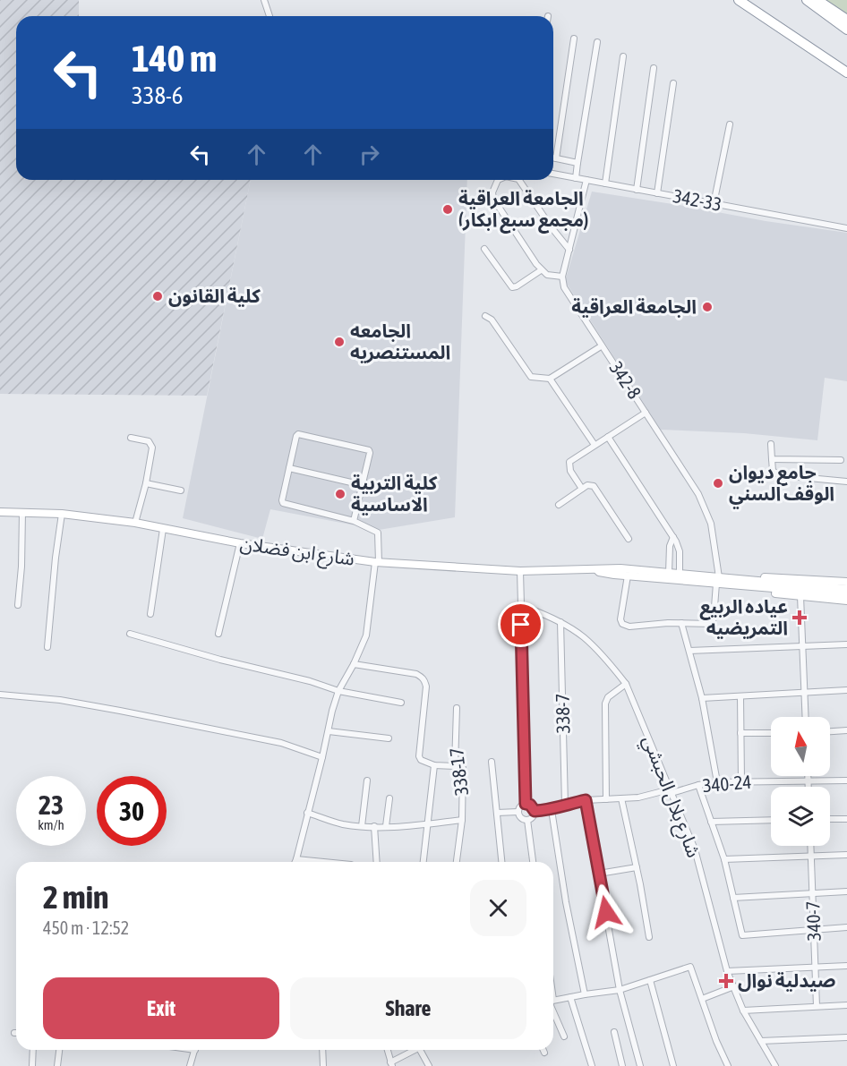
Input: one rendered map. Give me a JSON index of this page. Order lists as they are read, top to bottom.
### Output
{
  "streets": {
    "street": [
      "342-33",
      "342-8",
      "شارع ابن فضلان",
      "338-7",
      "338-17",
      "340-24",
      "شارع بلال الحبشي",
      "340-7"
    ]
  },
  "crossings": [
    ["342-8", "شارع ابن فضلان"],
    ["338-7", "340-24"],
    ["338-7", "شارع بلال الحبشي"],
    ["340-24", "شارع بلال الحبشي"]
  ],
  "places": {
    "other": [
      "الجامعة العراقية (مجمع سبع ابكار)",
      "كلية القانون",
      "الجامعة العراقية",
      "الجامعه المستنصريه",
      "جامع ديوان الوقف السني",
      "كلية التربية الاساسية"
    ],
    "health": ["عياده الربيع التمريضيه", "صيدلية نوال"]
  },
  "north": "top",
  "page": {
    "turn": ["140 m", "338-6"],
    "speed": "23 km/h",
    "limit": "30",
    "heading": ["2 min", "450 m · 12:52"],
    "buttons": ["Exit", "Share"]
  }
}
